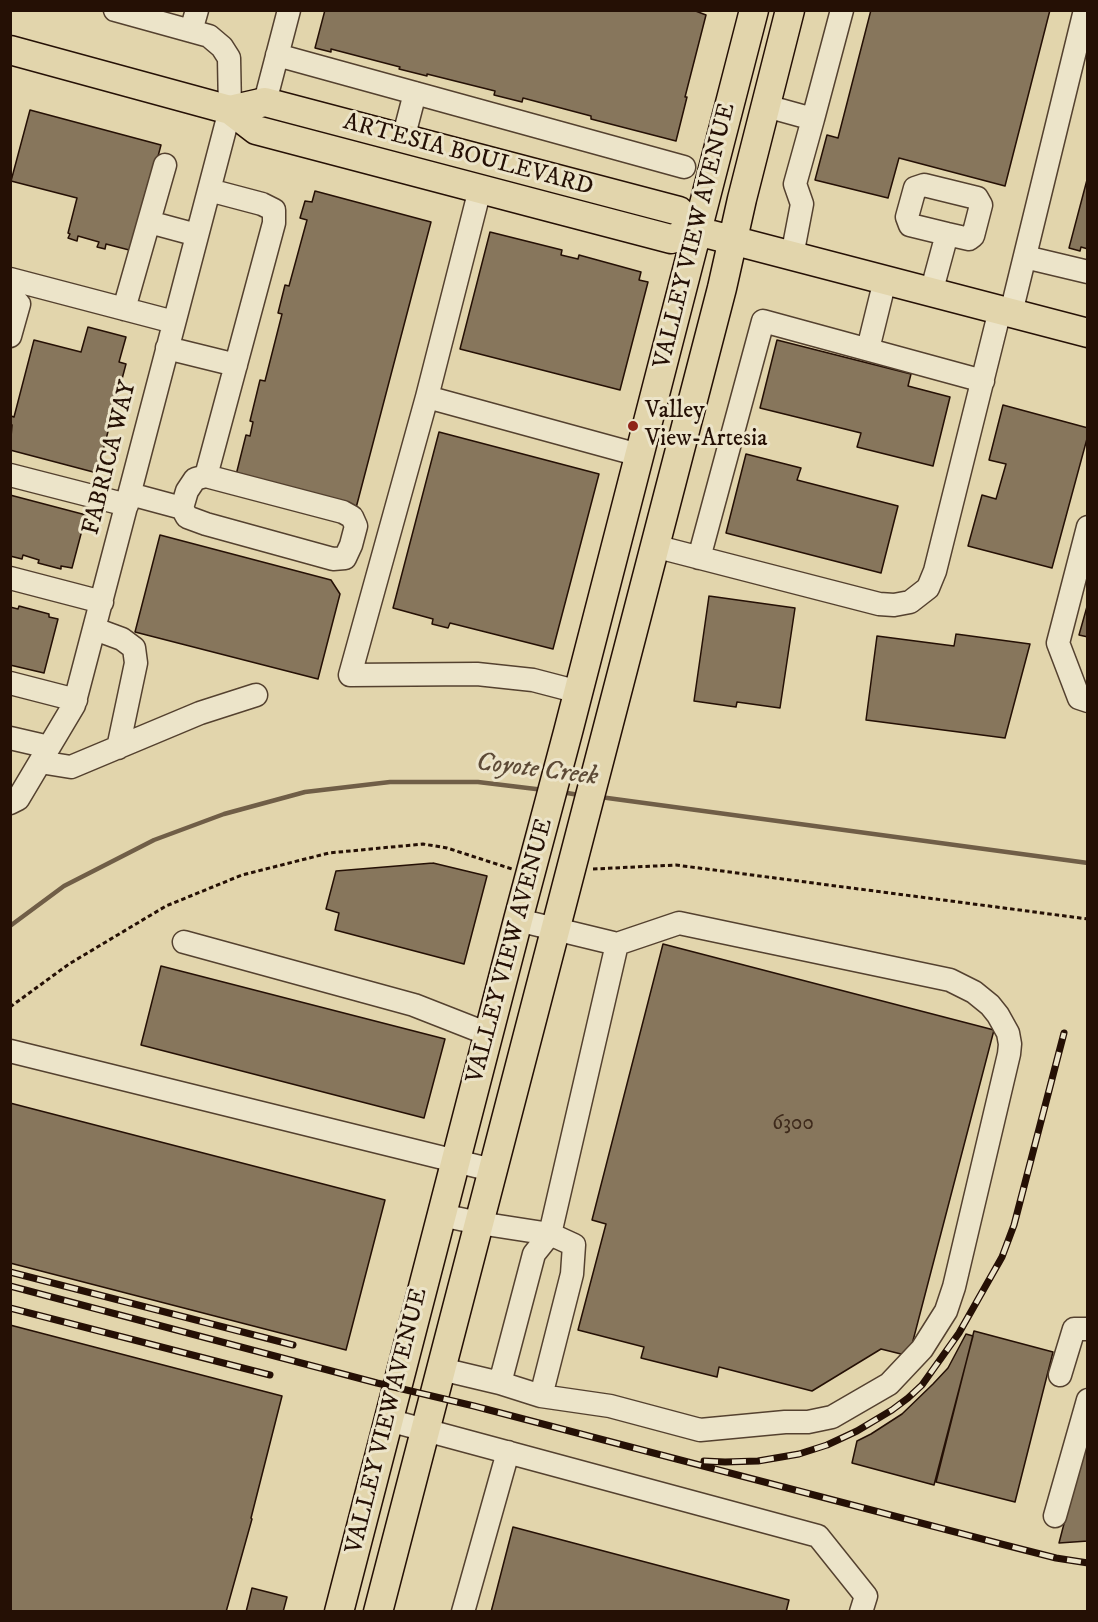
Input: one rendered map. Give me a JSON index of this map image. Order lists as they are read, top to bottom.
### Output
{
  "streets": {
    "main road": ["ARTESIA BOULEVARD", "VALLEY VIEW AVENUE"],
    "street": ["FABRICA WAY"]
  },
  "crossings": [
    ["ARTESIA BOULEVARD", "VALLEY VIEW AVENUE"],
    ["ARTESIA BOULEVARD", "FABRICA WAY"]
  ],
  "water": ["Coyote Creek"],
  "places": ["Valley View-Artesia"],
  "house_numbers": ["6300"]
}
